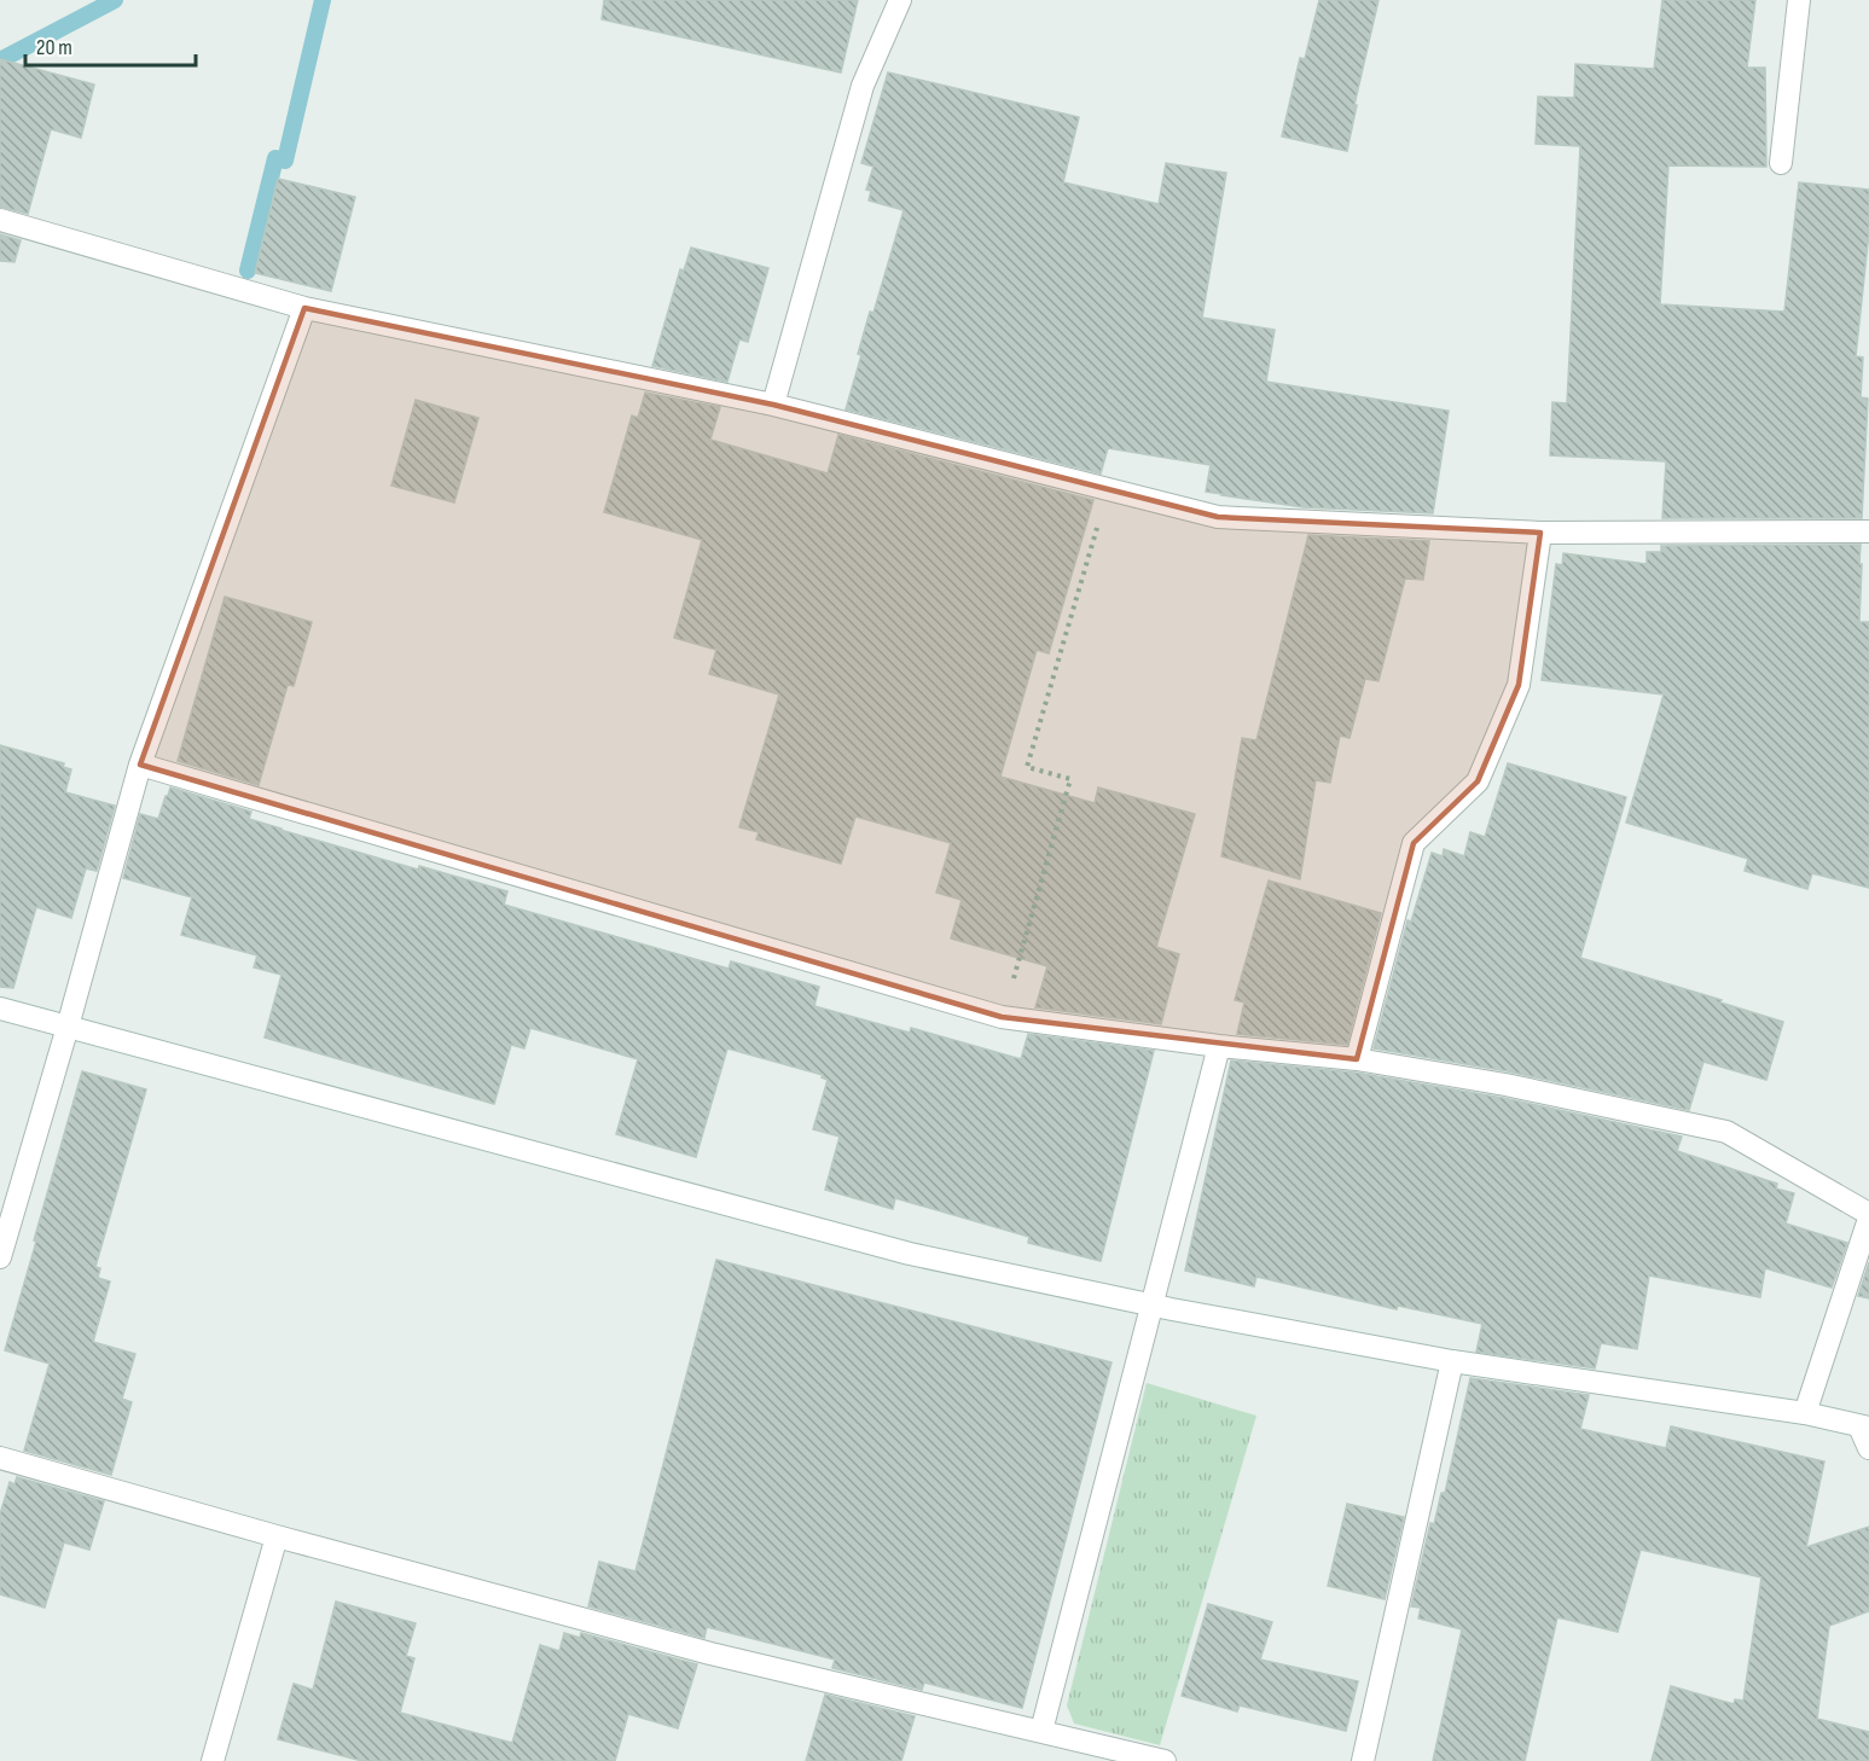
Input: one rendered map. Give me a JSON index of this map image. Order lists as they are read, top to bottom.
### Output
{
  "scale_bar": "20 m"
}
